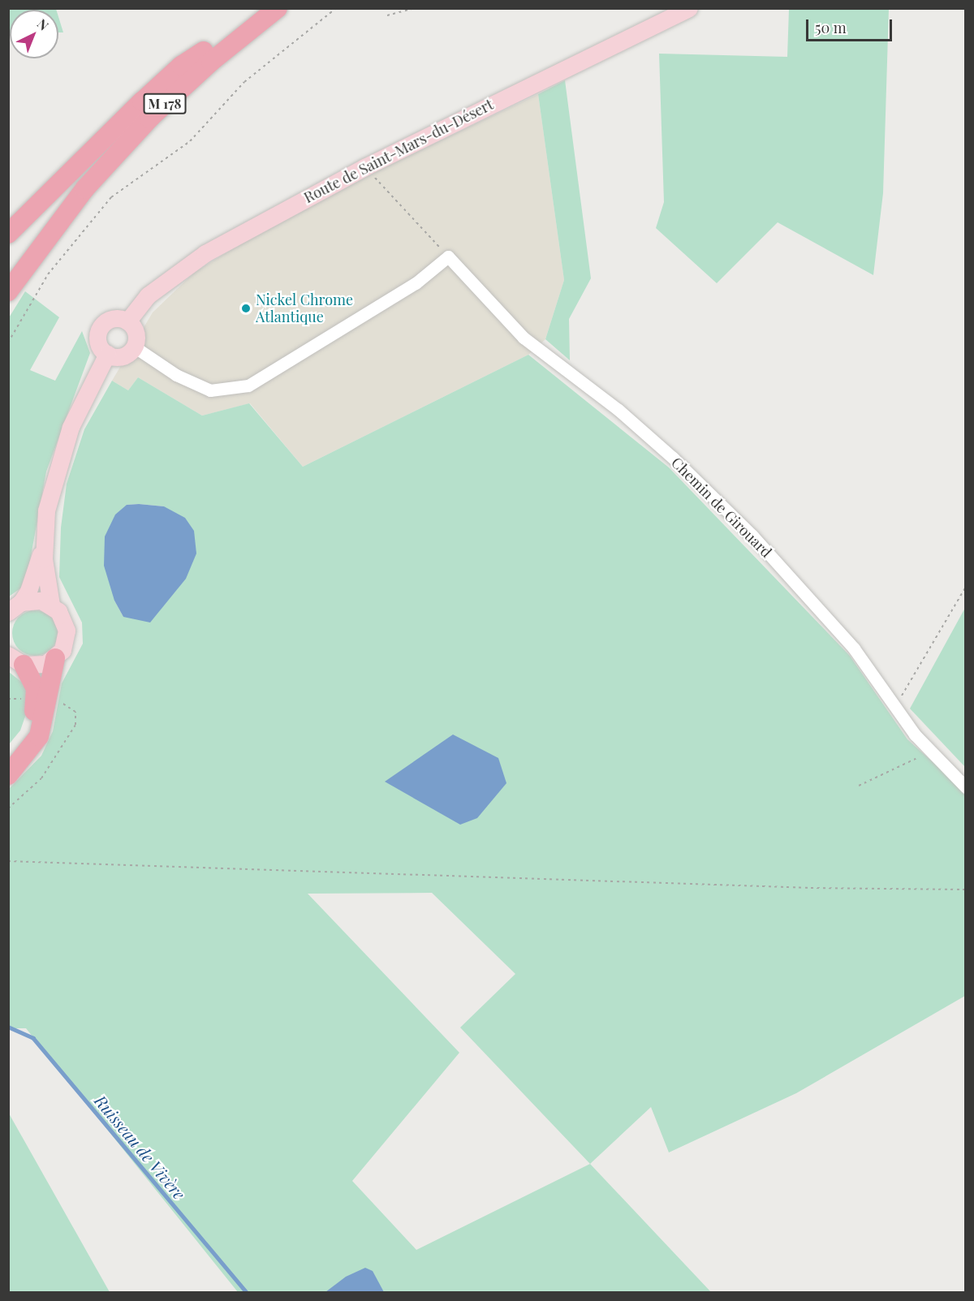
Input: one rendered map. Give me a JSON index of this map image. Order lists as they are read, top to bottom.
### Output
{
  "streets": {
    "main road": ["M 178", "Route de Saint-Mars-du-Désert"],
    "street": ["Chemin de Girouard"]
  },
  "water": ["Ruisseau de Vivère"],
  "places": ["Nickel Chrome Atlantique"],
  "scale_bar": "50 m",
  "north": "top right"
}
